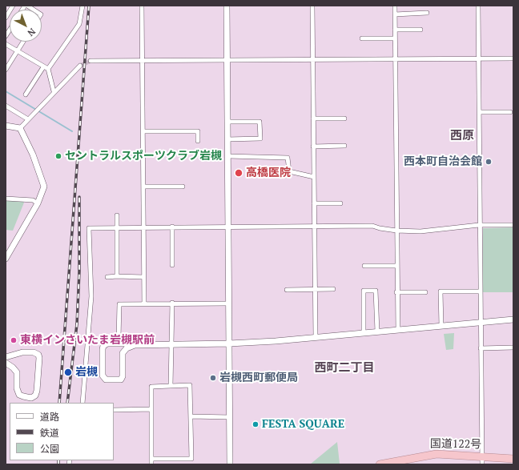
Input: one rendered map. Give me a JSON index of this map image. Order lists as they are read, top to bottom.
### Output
{
  "streets": {
    "highway": ["国道122号"]
  },
  "districts": ["西原", "西町二丁目"],
  "places": [
    "セントラルスポーツクラブ岩槻",
    "西本町自治会館",
    "高橋医院",
    "東横インさいたま岩槻駅前",
    "岩槻",
    "岩槻西町郵便局",
    "FESTA SQUARE"
  ],
  "legend": ["道路", "鉄道", "公園"],
  "north": "bottom right"
}
